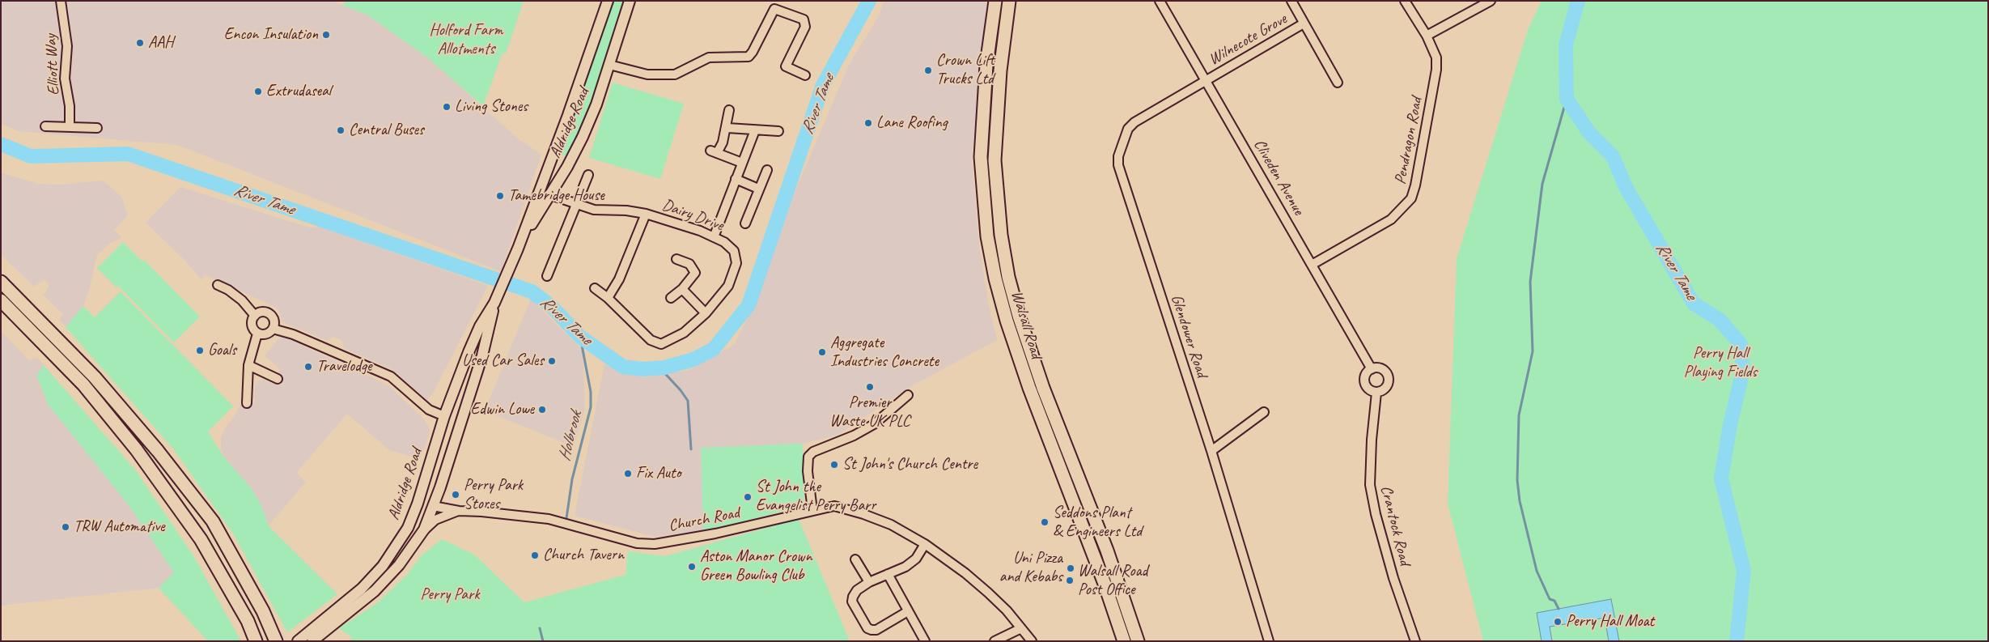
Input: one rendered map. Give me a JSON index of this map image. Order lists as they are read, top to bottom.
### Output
{
  "streets": {
    "highway": ["Walsall Road"],
    "main road": ["Aldridge Road"],
    "street": [
      "Wilnecote Grove",
      "Elliott Way",
      "Pendragon Road",
      "Cliveden Avenue",
      "Dairy Drive",
      "Glendower Road",
      "Church Road",
      "Crantock Road"
    ]
  },
  "crossings": [
    ["Wilnecote Grove", "Cliveden Avenue"],
    ["Wilnecote Grove", "Glendower Road"],
    ["Aldridge Road", "Dairy Drive"],
    ["Aldridge Road", "Church Road"],
    ["Pendragon Road", "Cliveden Avenue"],
    ["Cliveden Avenue", "Glendower Road"],
    ["Cliveden Avenue", "Crantock Road"]
  ],
  "water": ["River Tame", "Holbrook"],
  "parks": ["Holford Farm Allotments", "Perry Hall Playing Fields", "Perry Park"],
  "places": [
    "Encon Insulation",
    "AAH",
    "Crown Lift Trucks Ltd",
    "Extrudaseal",
    "Living Stones",
    "Lane Roofing",
    "Central Buses",
    "Tamebridge House",
    "Goals",
    "Aggregate Industries Concrete",
    "Used Car Sales",
    "Travelodge",
    "Premier Waste UK PLC",
    "Edwin Lowe",
    "St John's Church Centre",
    "Fix Auto",
    "Perry Park Stores",
    "St John the Evangelist Perry Barr",
    "Seddons Plant & Engineers Ltd",
    "TRW Automative",
    "Church Tavern",
    "Aston Manor Crown Green Bowling Club",
    "Uni Pizza and Kebabs",
    "Walsall Road Post Office",
    "Perry Hall Moat"
  ]
}
